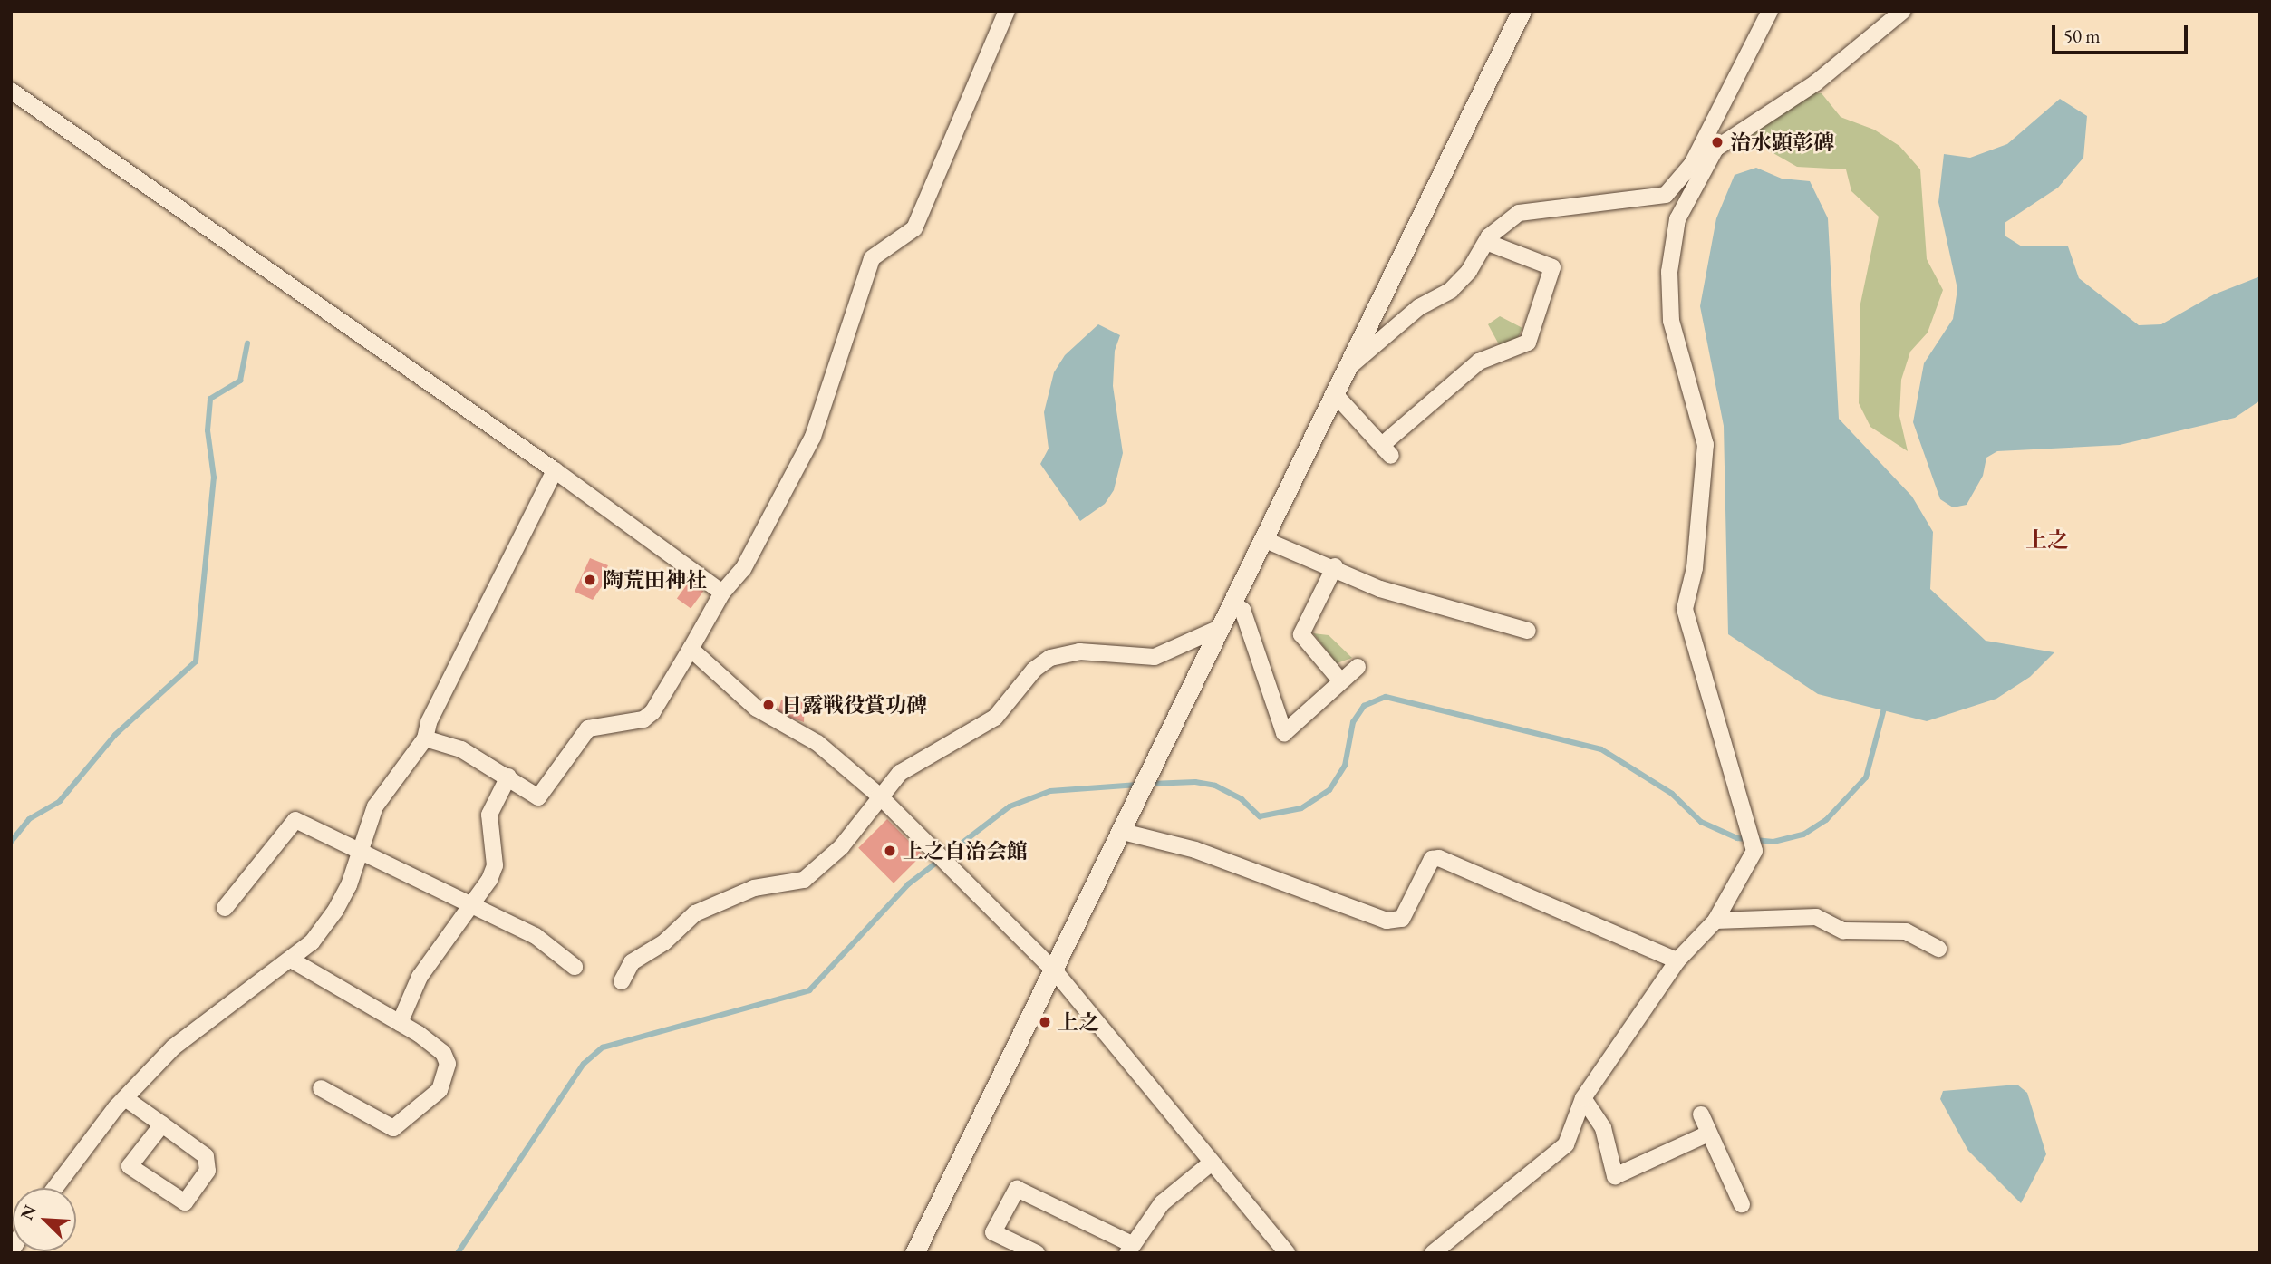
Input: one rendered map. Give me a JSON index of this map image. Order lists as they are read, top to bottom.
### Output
{
  "districts": ["上之"],
  "places": [
    "治水顕彰碑",
    "陶荒田神社",
    "日露戦役賞功碑",
    "上之自治会館",
    "上之"
  ],
  "scale_bar": "50 m",
  "north": "top left"
}
